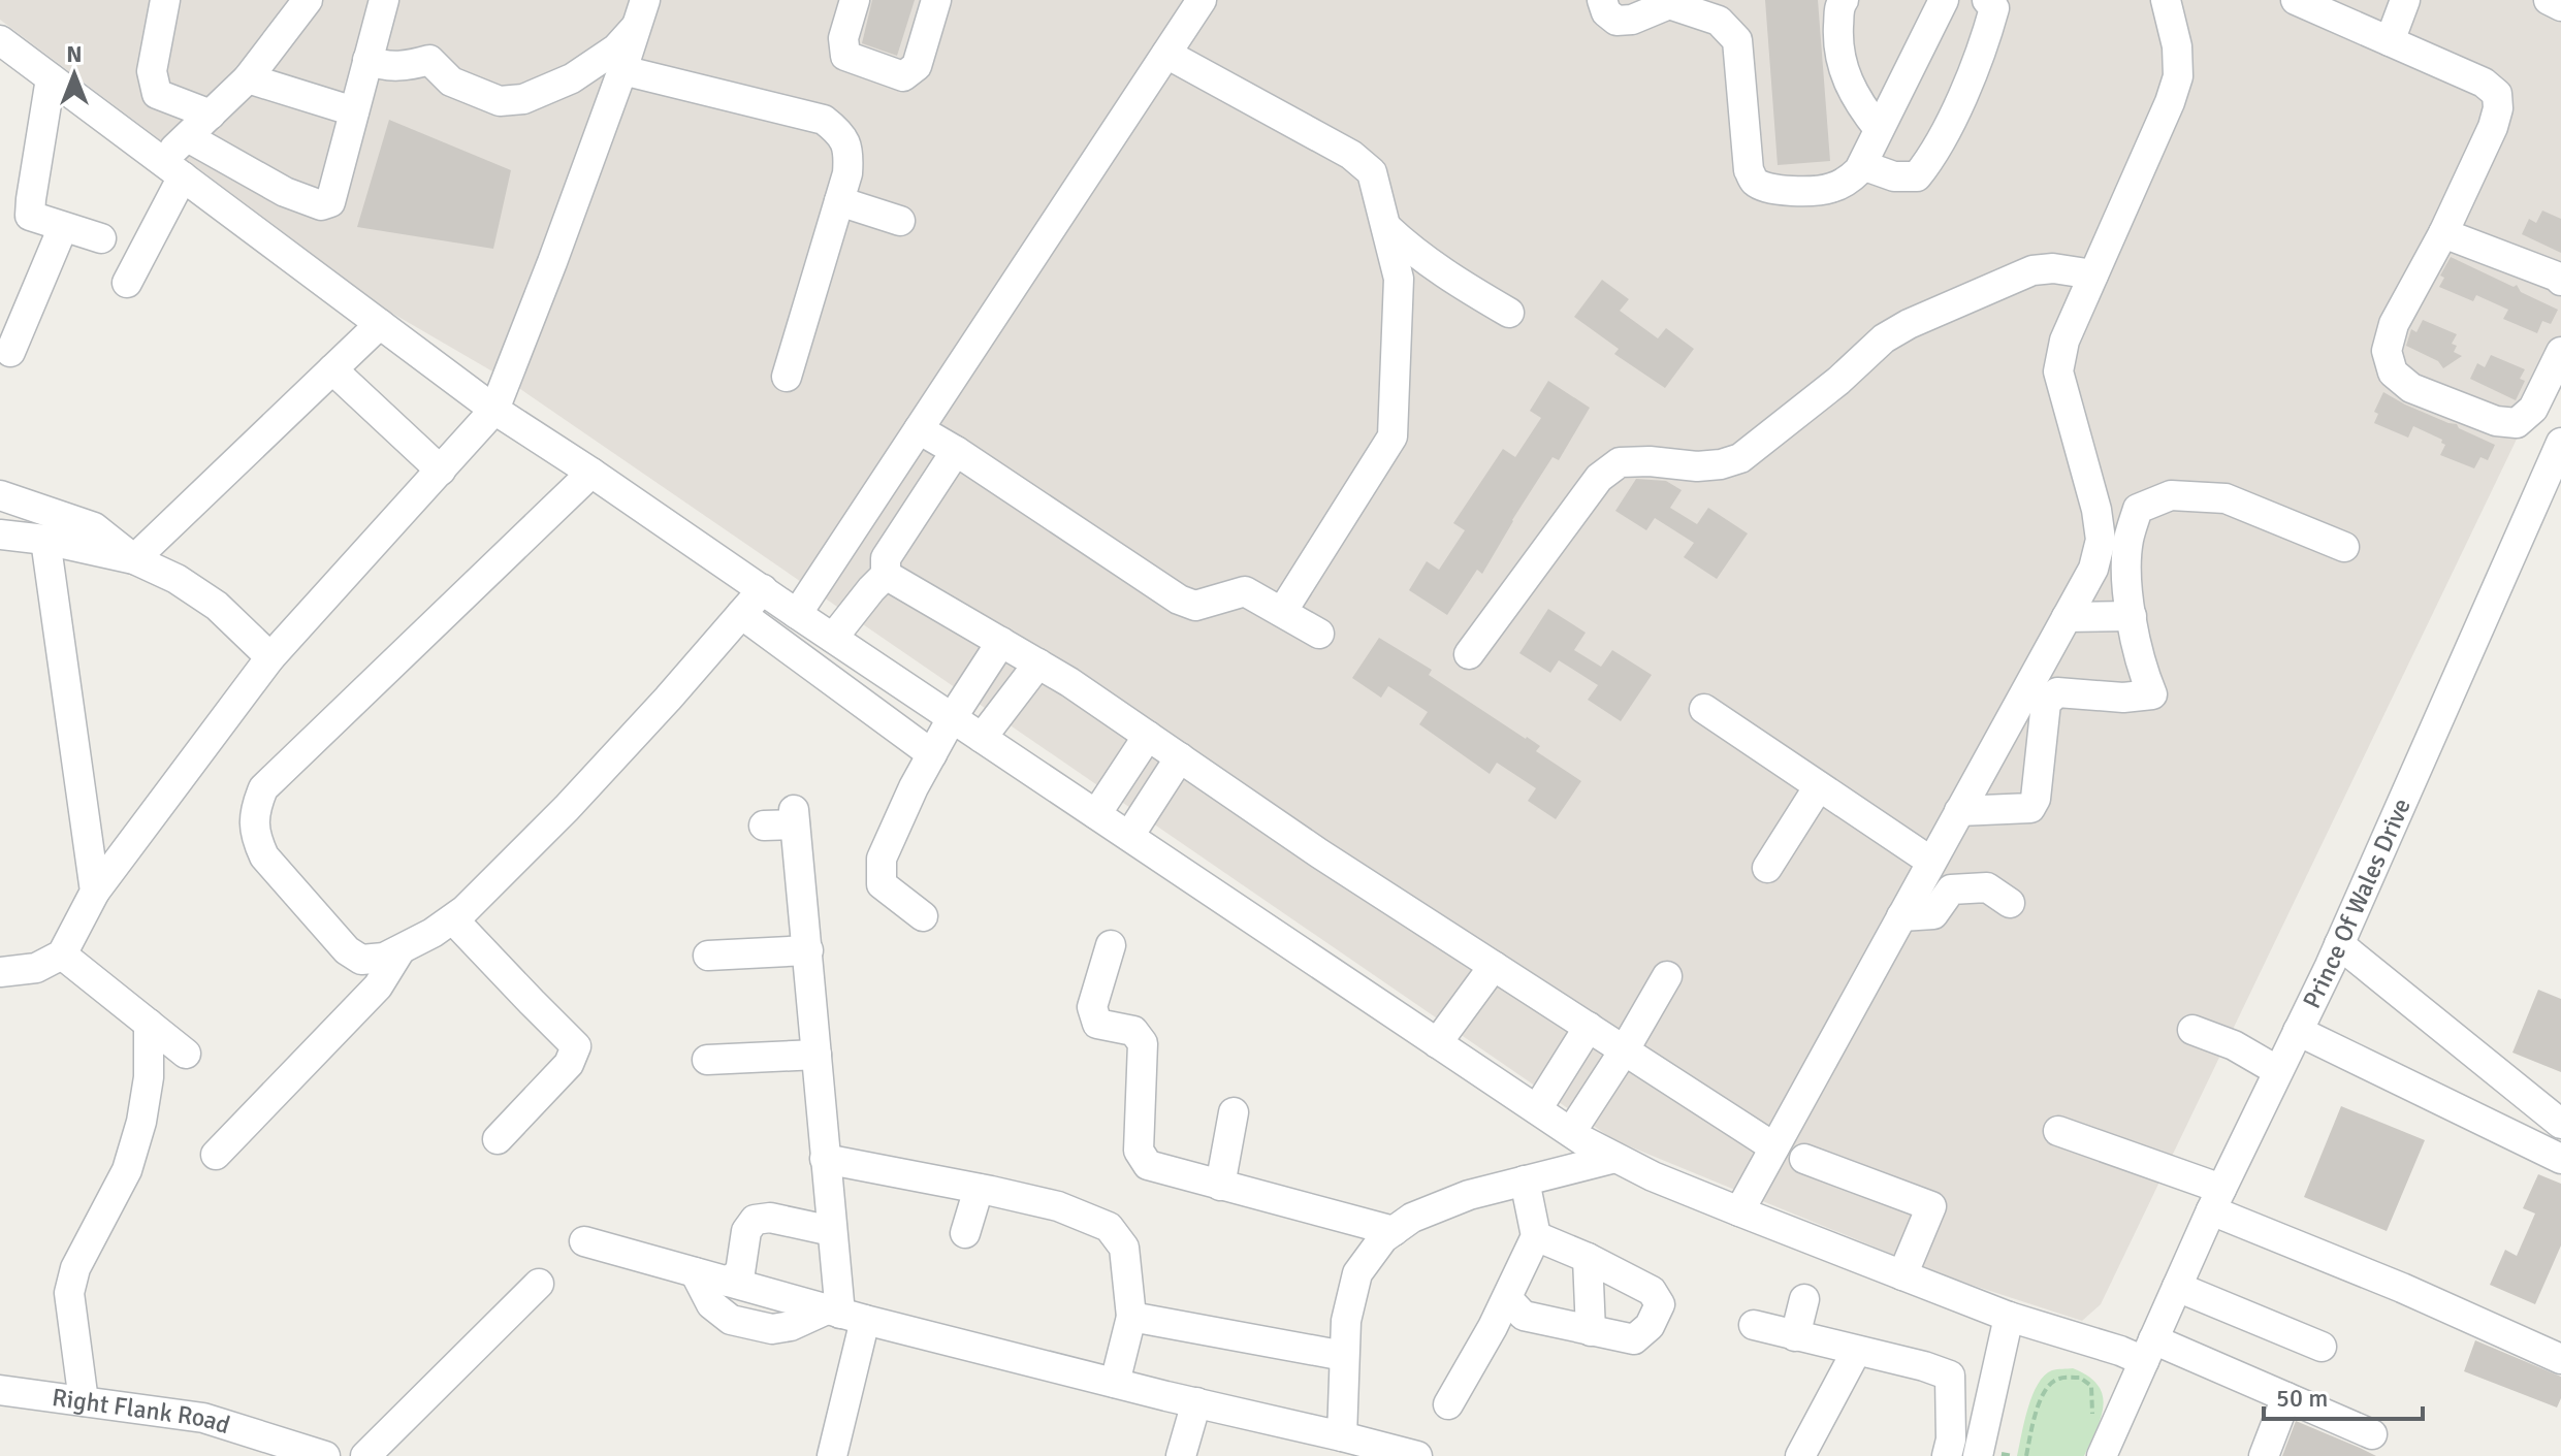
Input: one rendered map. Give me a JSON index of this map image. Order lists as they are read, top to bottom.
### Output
{
  "streets": {
    "street": ["Prince Of Wales Drive", "Right Flank Road"]
  },
  "scale_bar": "50 m",
  "north": "top"
}
